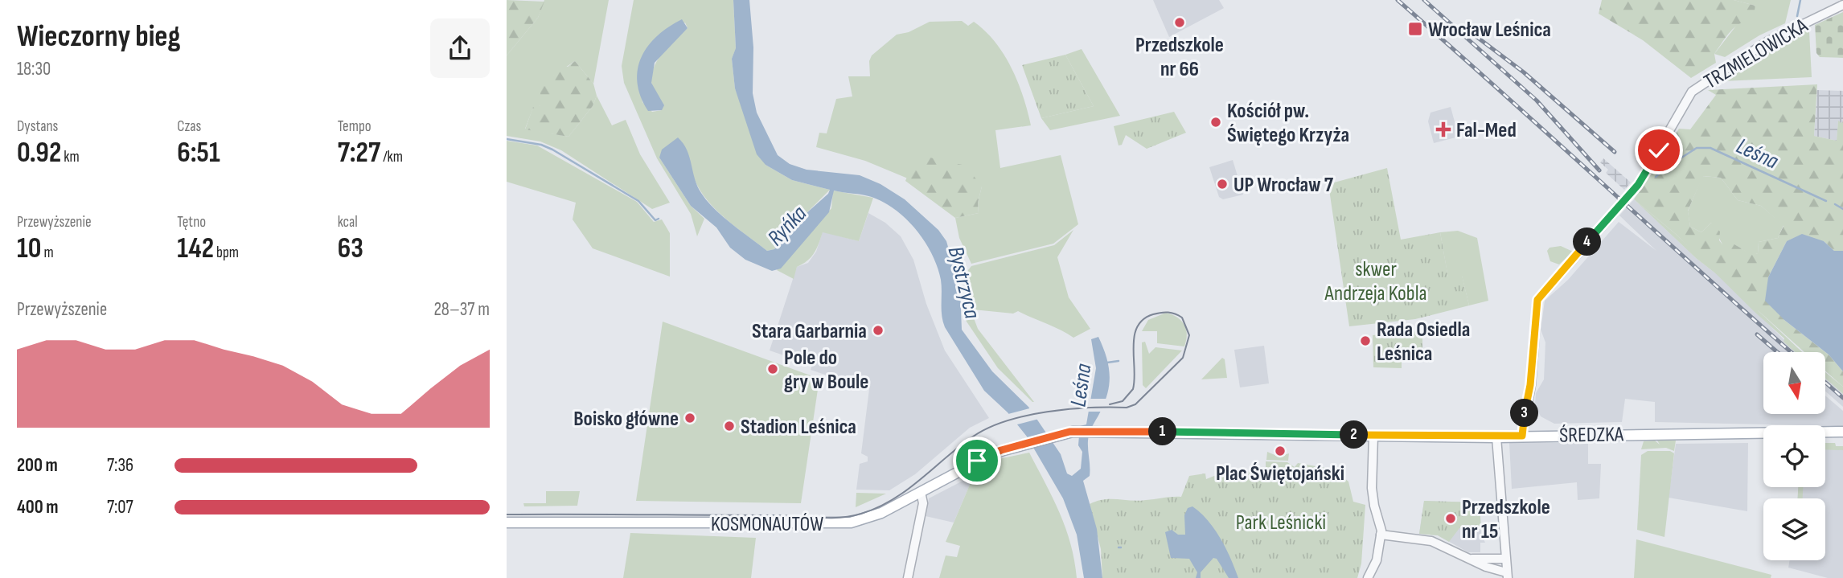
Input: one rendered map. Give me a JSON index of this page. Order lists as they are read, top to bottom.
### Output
{
  "streets": {
    "main road": ["ŚREDZKA", "KOSMONAUTÓW"],
    "street": ["TRZMIELOWICKA"]
  },
  "crossings": [
    ["TRZMIELOWICKA", "ŚREDZKA"],
    ["ŚREDZKA", "KOSMONAUTÓW"]
  ],
  "water": ["Leśna", "Ryńka", "Bystrzyca"],
  "parks": ["skwer Andrzeja Kobla", "Park Leśnicki"],
  "places": {
    "other": [
      "Przedszkole nr 66",
      "Kościół pw. Świętego Krzyża",
      "UP Wrocław 7",
      "Stara Garbarnia",
      "Rada Osiedla Leśnica",
      "Pole do gry w Boule",
      "Boisko główne",
      "Stadion Leśnica",
      "Plac Świętojański",
      "Przedszkole nr 15"
    ],
    "transit": ["Wrocław Leśnica"],
    "health": ["Fal-Med"]
  },
  "north": "bottom",
  "page": {
    "heading": ["Wieczorny bieg", "18:30"],
    "stats": [
      ["Dystans", "0.92 km"],
      ["Czas", "6:51"],
      ["Tempo", "7:27 /km"],
      ["Przewyższenie", "10 m"],
      ["Tętno", "142 bpm"],
      ["kcal", "63"]
    ],
    "pins": [
      "4",
      "3",
      "1",
      "2"
    ],
    "chart": ["Przewyższenie", "28–37 m"],
    "list": [
      {
        "name": "200 m",
        "note": "7:36"
      },
      {
        "name": "400 m",
        "note": "7:07"
      }
    ]
  }
}
